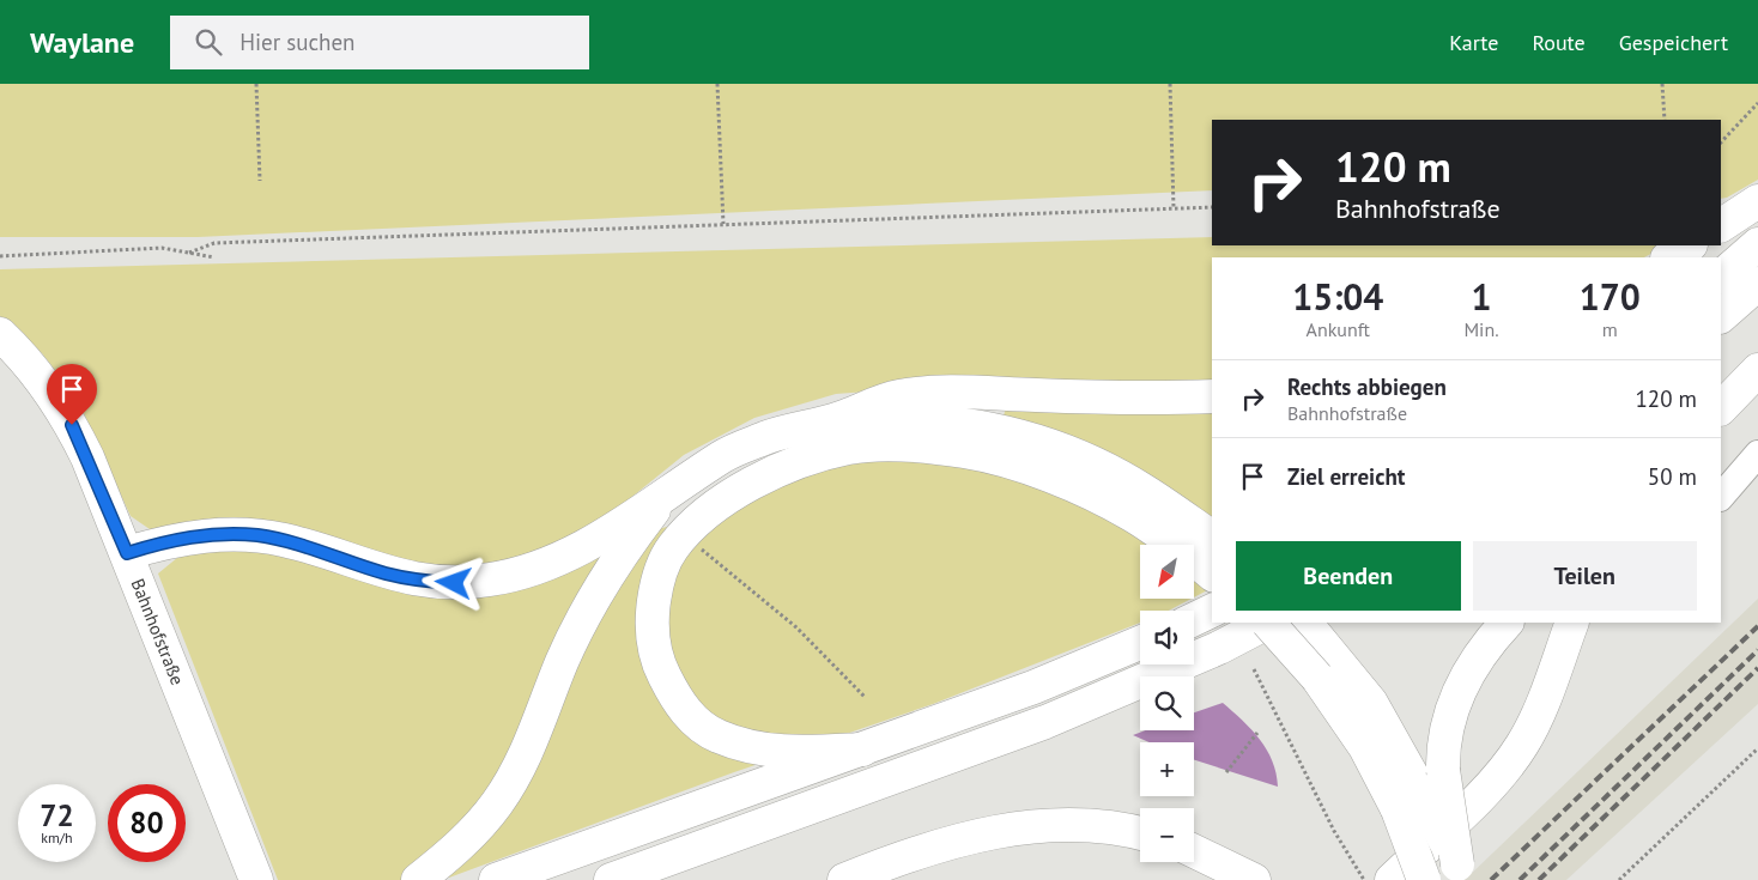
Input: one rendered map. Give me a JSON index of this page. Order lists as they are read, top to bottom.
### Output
{
  "streets": {
    "main road": ["Bahnhofstraße"]
  },
  "north": "bottom left",
  "page": {
    "header": "Waylane",
    "search": "Hier suchen",
    "nav": ["Karte", "Route", "Gespeichert"],
    "turn": ["120 m", "Bahnhofstraße"],
    "eta": [
      "15:04",
      "Ankunft",
      "1",
      "Min.",
      "170",
      "m"
    ],
    "list": [
      {
        "name": "Rechts abbiegen",
        "note": "Bahnhofstraße",
        "value": "120 m"
      },
      {
        "name": "Ziel erreicht",
        "value": "50 m"
      }
    ],
    "buttons": ["Beenden", "Teilen"],
    "map_buttons": ["+", "−"],
    "speed": "72 km/h",
    "limit": "80"
  }
}
